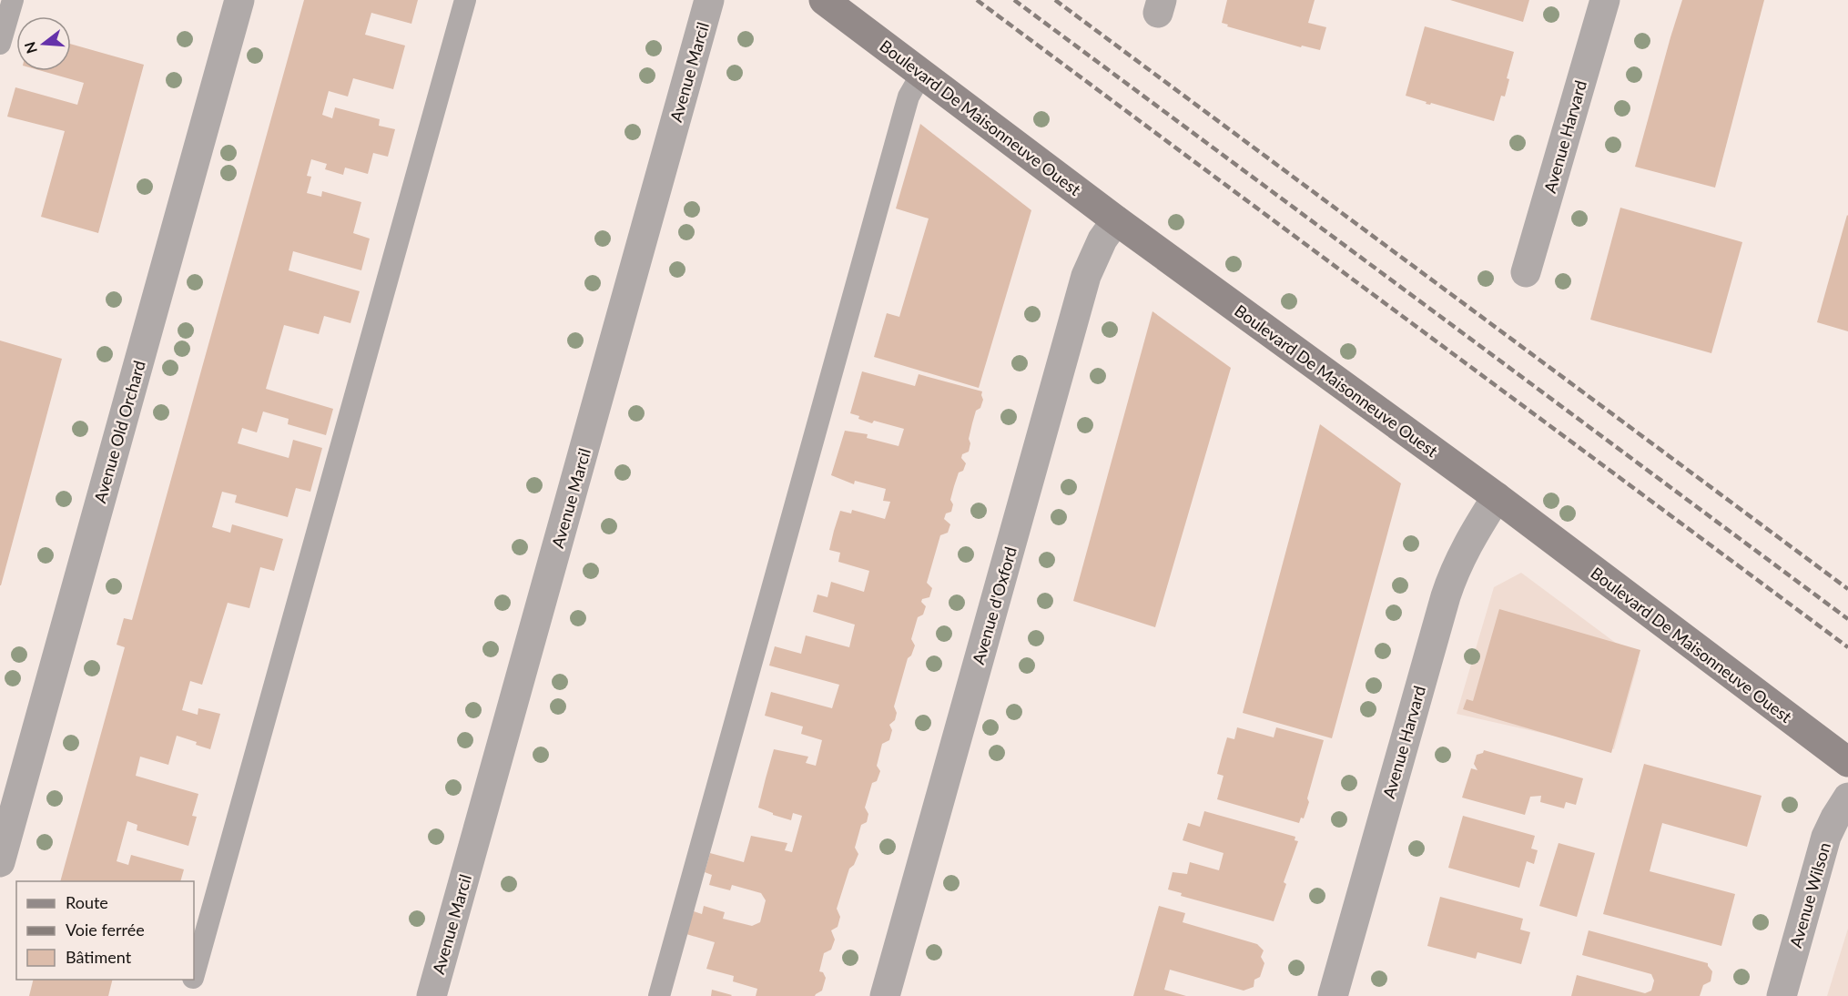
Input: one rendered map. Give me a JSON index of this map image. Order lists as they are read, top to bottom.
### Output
{
  "streets": {
    "street": [
      "Avenue Marcil",
      "Boulevard De Maisonneuve Ouest",
      "Avenue Harvard",
      "Avenue Old Orchard",
      "Avenue d'Oxford",
      "Avenue Wilson"
    ]
  },
  "crossings": [
    ["Boulevard De Maisonneuve Ouest", "Avenue Harvard"],
    ["Boulevard De Maisonneuve Ouest", "Avenue d'Oxford"]
  ],
  "legend": ["Route", "Voie ferrée", "Bâtiment"],
  "north": "left"
}
